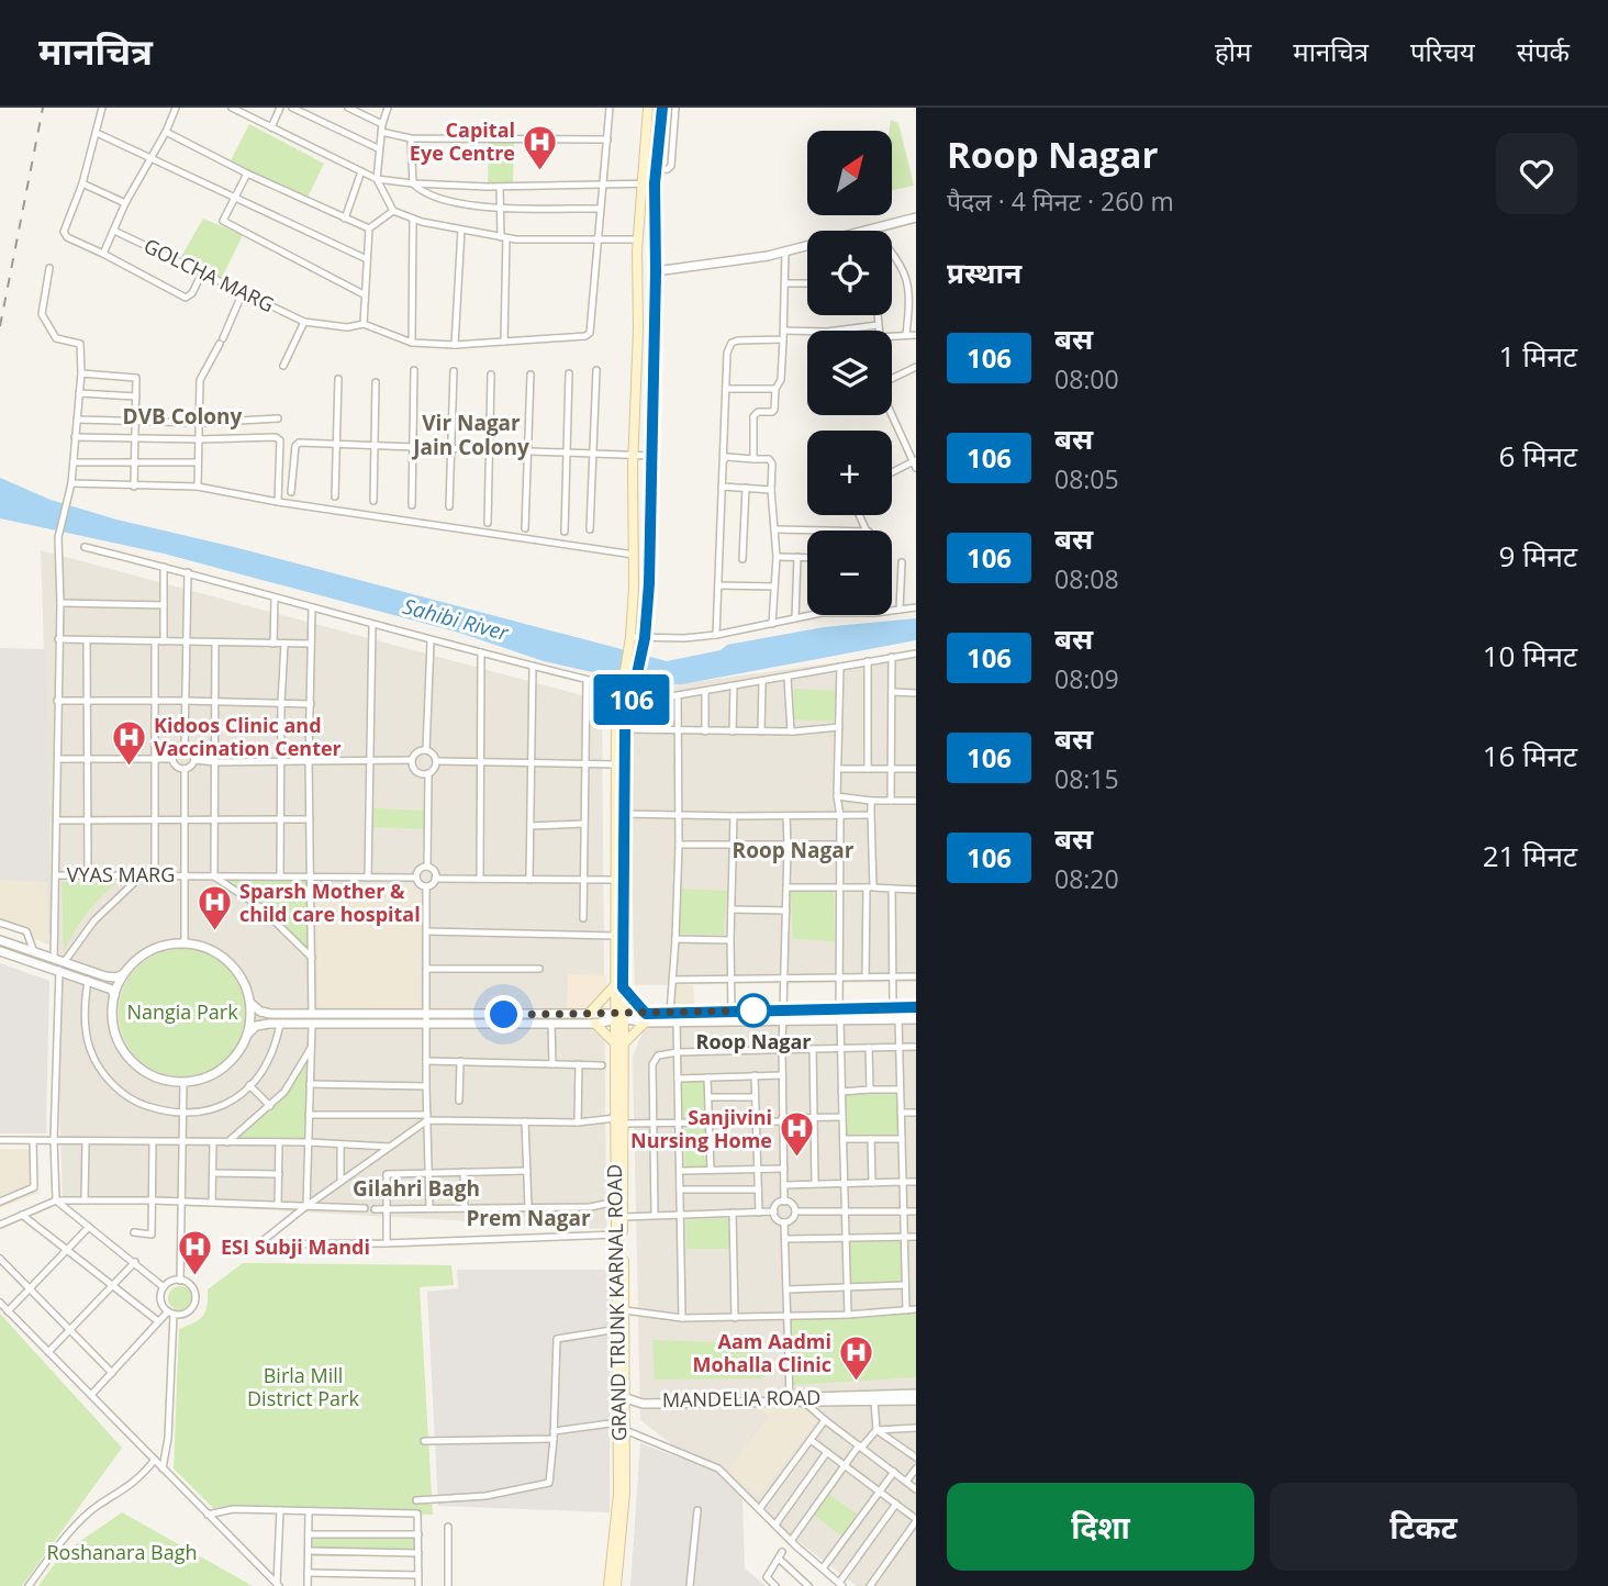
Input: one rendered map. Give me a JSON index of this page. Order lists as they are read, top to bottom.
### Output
{
  "streets": {
    "main road": ["GRAND TRUNK KARNAL ROAD"],
    "street": ["GOLCHA MARG", "VYAS MARG", "MANDELIA ROAD"]
  },
  "crossings": [
    ["GRAND TRUNK KARNAL ROAD", "MANDELIA ROAD"]
  ],
  "districts": [
    "DVB Colony",
    "Vir Nagar Jain Colony",
    "Roop Nagar",
    "Gilahri Bagh",
    "Prem Nagar"
  ],
  "water": ["Sahibi River"],
  "parks": ["Nangia Park", "Birla Mill District Park", "Roshanara Bagh"],
  "places": {
    "hospital": [
      "Capital Eye Centre",
      "Kidoos Clinic and Vaccination Center",
      "Sparsh Mother & child care hospital",
      "Sanjivini Nursing Home",
      "ESI Subji Mandi",
      "Aam Aadmi Mohalla Clinic"
    ],
    "other": ["Roop Nagar"]
  },
  "lines": ["bus line 106"],
  "north": "top right",
  "page": {
    "header": "मानचित्र",
    "nav": [
      "होम",
      "मानचित्र",
      "परिचय",
      "संपर्क"
    ],
    "on_map": "106",
    "heading": [
      ["Roop Nagar", "पैदल · 4 मिनट · 260 m"],
      "प्रस्थान"
    ],
    "map_buttons": ["+", "−"],
    "list": [
      {
        "mark": "106",
        "name": "बस",
        "note": "08:00",
        "value": "1 मिनट"
      },
      {
        "mark": "106",
        "name": "बस",
        "note": "08:05",
        "value": "6 मिनट"
      },
      {
        "mark": "106",
        "name": "बस",
        "note": "08:08",
        "value": "9 मिनट"
      },
      {
        "mark": "106",
        "name": "बस",
        "note": "08:09",
        "value": "10 मिनट"
      },
      {
        "mark": "106",
        "name": "बस",
        "note": "08:15",
        "value": "16 मिनट"
      },
      {
        "mark": "106",
        "name": "बस",
        "note": "08:20",
        "value": "21 मिनट"
      }
    ],
    "buttons": ["दिशा", "टिकट"]
  }
}
